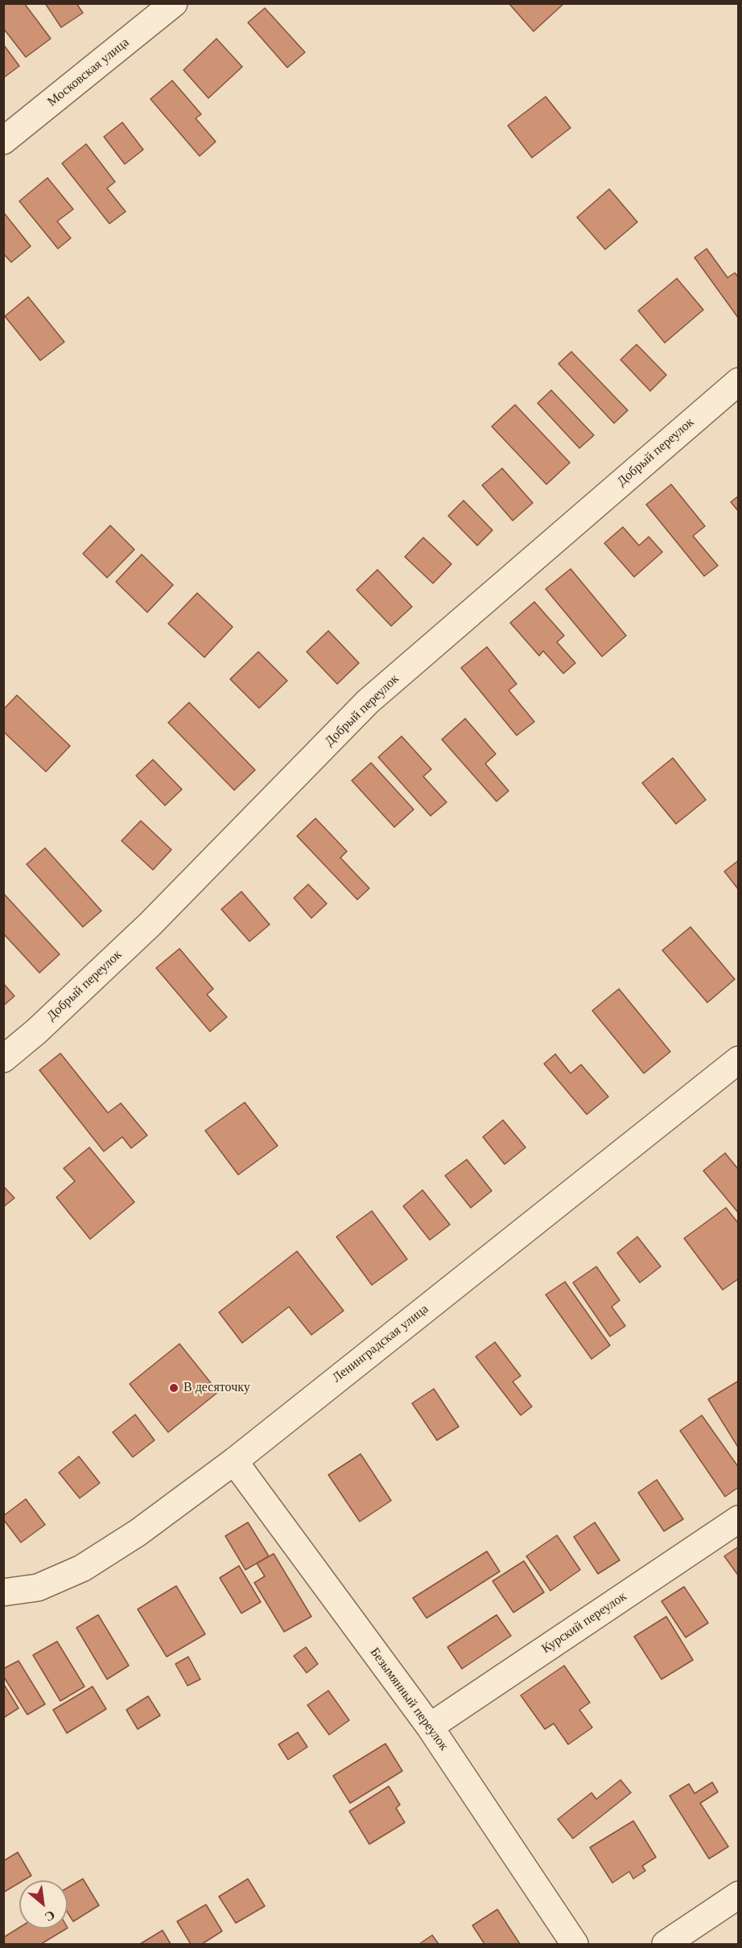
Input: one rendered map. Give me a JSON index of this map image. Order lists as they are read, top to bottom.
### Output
{
  "streets": {
    "street": [
      "Московская улица",
      "Добрый переулок",
      "Ленинградская улица",
      "Курский переулок",
      "Безымянный переулок"
    ]
  },
  "crossings": [
    ["Ленинградская улица", "Безымянный переулок"],
    ["Курский переулок", "Безымянный переулок"]
  ],
  "places": ["В десяточку"],
  "north": "bottom right"
}
